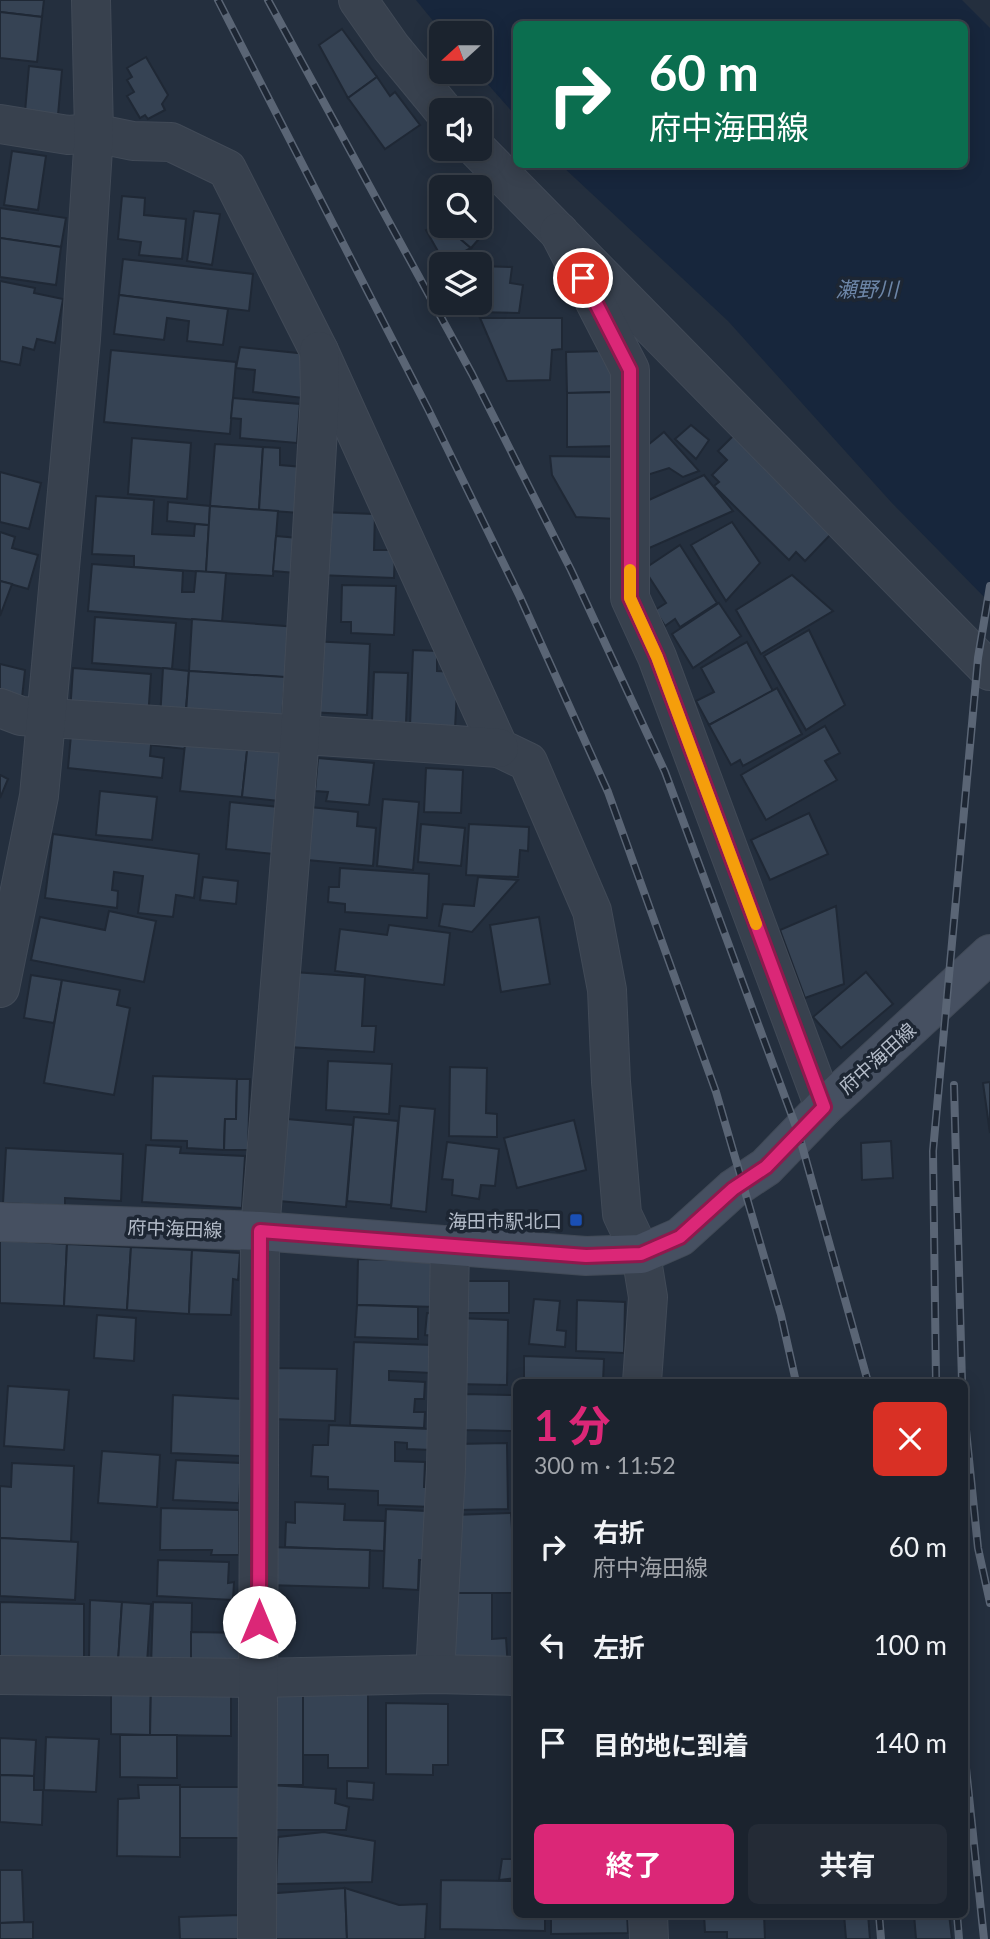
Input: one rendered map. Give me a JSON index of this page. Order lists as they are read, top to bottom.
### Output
{
  "streets": {
    "main road": ["府中海田線"]
  },
  "water": ["瀬野川"],
  "places": {
    "transit": ["海田市駅北口"]
  },
  "north": "left",
  "page": {
    "turn": ["60 m", "府中海田線"],
    "heading": ["1 分", "300 m · 11:52"],
    "list": [
      {
        "name": "右折",
        "note": "府中海田線",
        "value": "60 m"
      },
      {
        "name": "左折",
        "value": "100 m"
      },
      {
        "name": "目的地に到着",
        "value": "140 m"
      }
    ],
    "buttons": ["終了", "共有"]
  }
}
